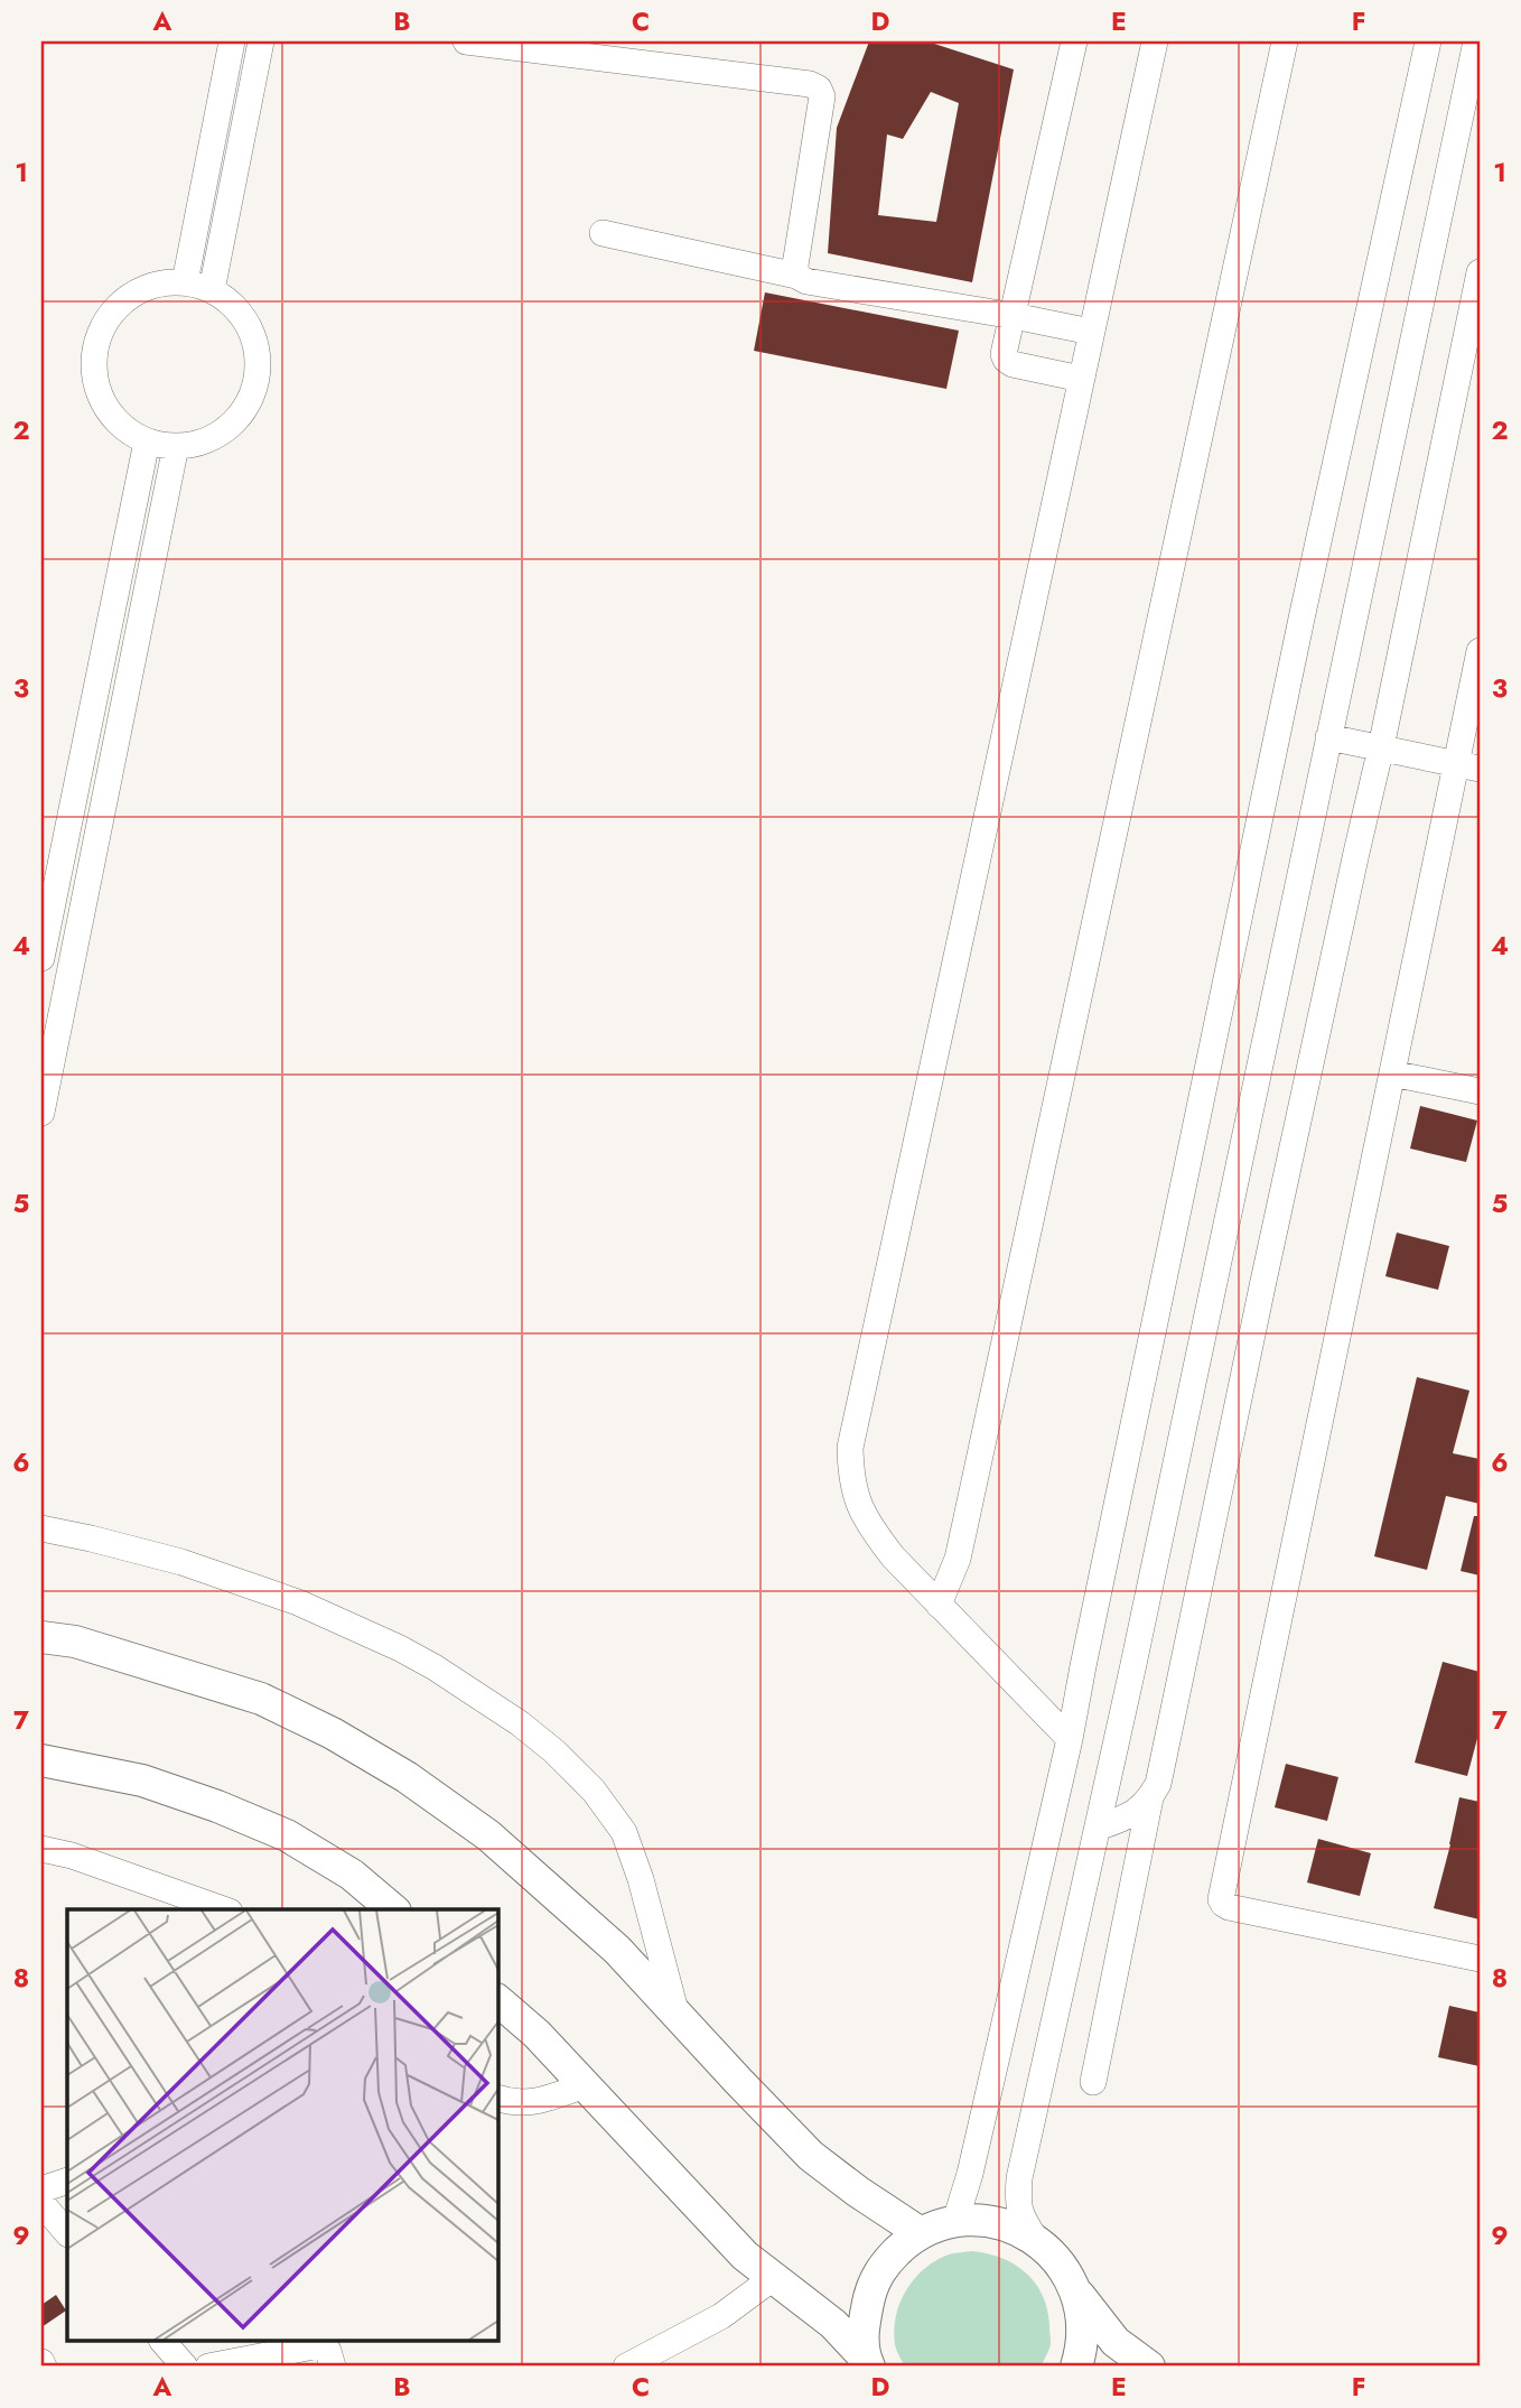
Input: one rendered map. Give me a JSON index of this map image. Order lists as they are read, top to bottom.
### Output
{
  "grid": {
    "columns": [
      "A",
      "B",
      "C",
      "D",
      "E",
      "F"
    ],
    "rows": [
      "1",
      "2",
      "3",
      "4",
      "5",
      "6",
      "7",
      "8",
      "9"
    ]
  }
}
